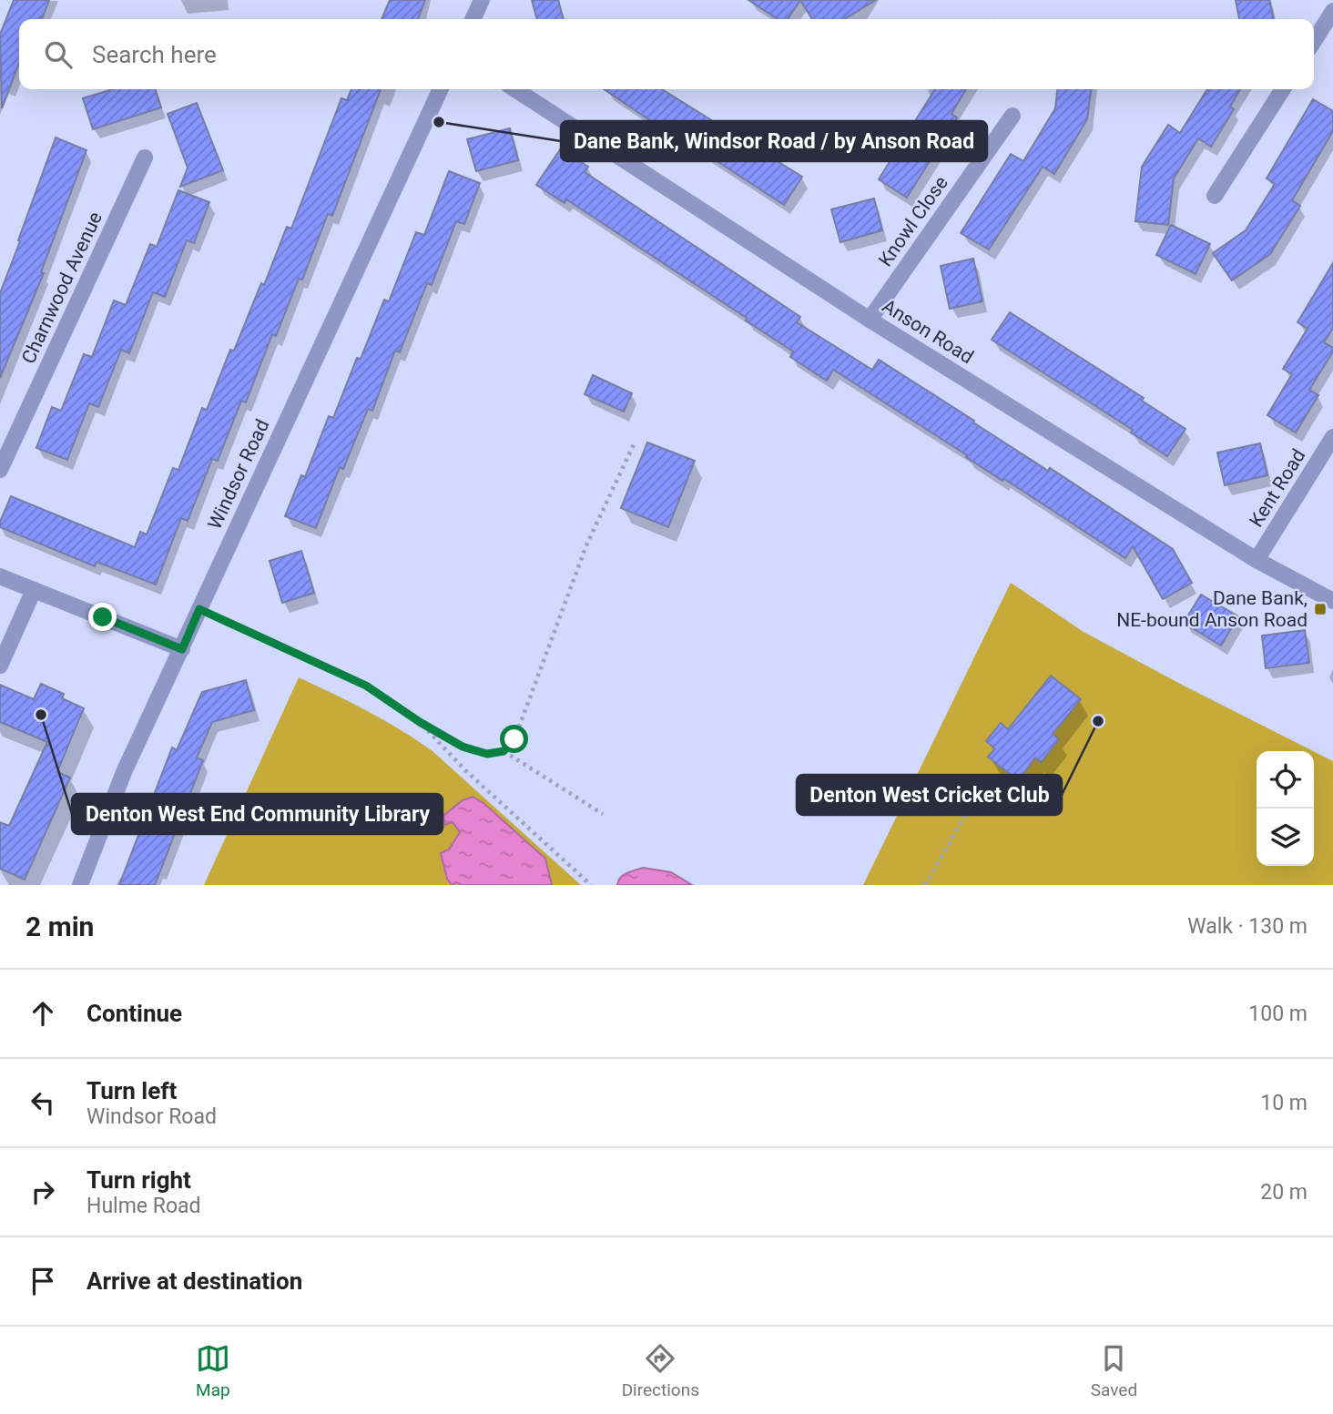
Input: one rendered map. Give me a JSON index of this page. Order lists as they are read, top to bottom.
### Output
{
  "streets": {
    "street": [
      "Knowl Close",
      "Charnwood Avenue",
      "Anson Road",
      "Windsor Road",
      "Kent Road"
    ]
  },
  "crossings": [
    ["Knowl Close", "Anson Road"],
    ["Anson Road", "Kent Road"]
  ],
  "places": {
    "other": ["Dane Bank, Windsor Road / by Anson Road", "Denton West End Community Library", "Denton West Cricket Club"],
    "transit": ["Dane Bank, NE-bound Anson Road"]
  },
  "page": {
    "search": "Search here",
    "heading": ["2 min", "Walk · 130 m"],
    "list": [
      ["Continue", "100 m"],
      ["Turn left", "Windsor Road", "10 m"],
      ["Turn right", "Hulme Road", "20 m"],
      "Arrive at destination"
    ],
    "nav": ["Map", "Directions", "Saved"]
  }
}
